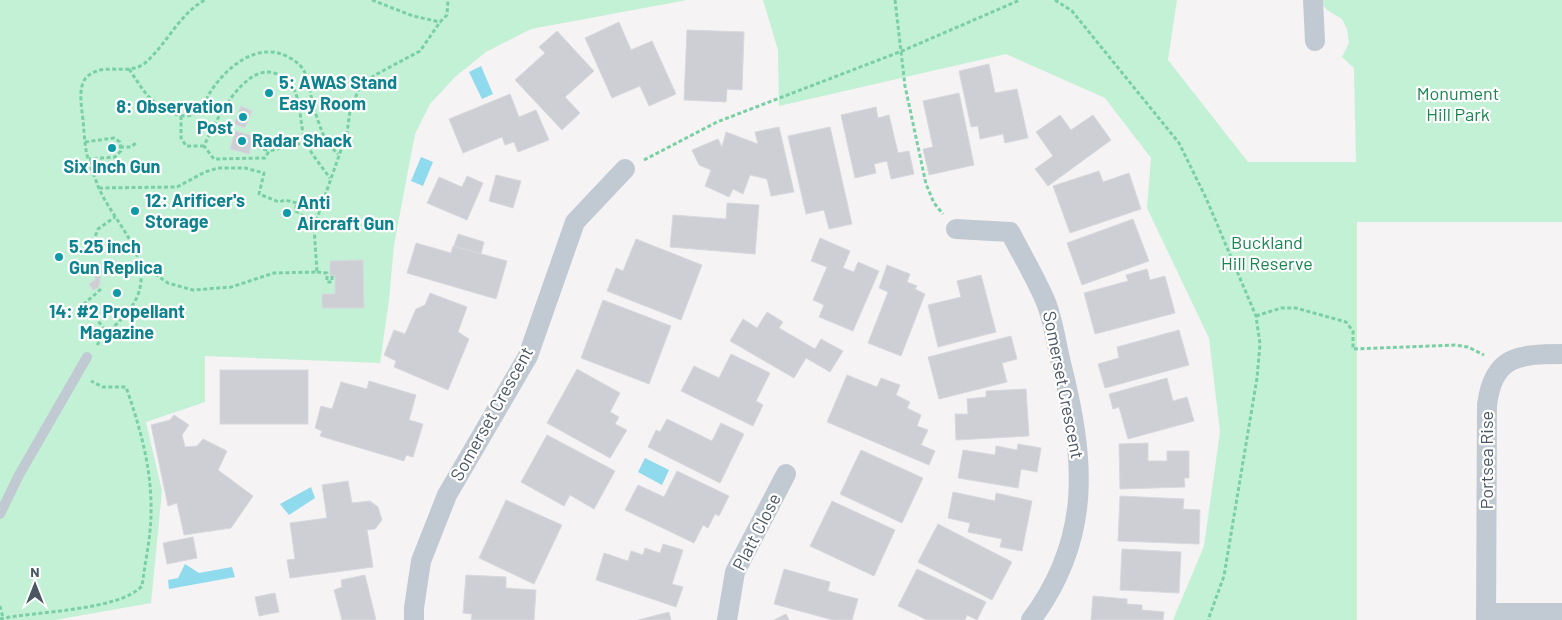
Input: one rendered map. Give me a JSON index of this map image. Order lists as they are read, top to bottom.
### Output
{
  "streets": {
    "street": ["Somerset Crescent", "Portsea Rise", "Platt Close"]
  },
  "parks": ["Monument Hill Park", "Buckland Hill Reserve"],
  "places": [
    "5: AWAS Stand Easy Room",
    "8: Observation Post",
    "Radar Shack",
    "Six Inch Gun",
    "12: Arificer's Storage",
    "Anti Aircraft Gun",
    "5.25 inch Gun Replica",
    "14: #2 Propellant Magazine"
  ],
  "north": "top"
}
